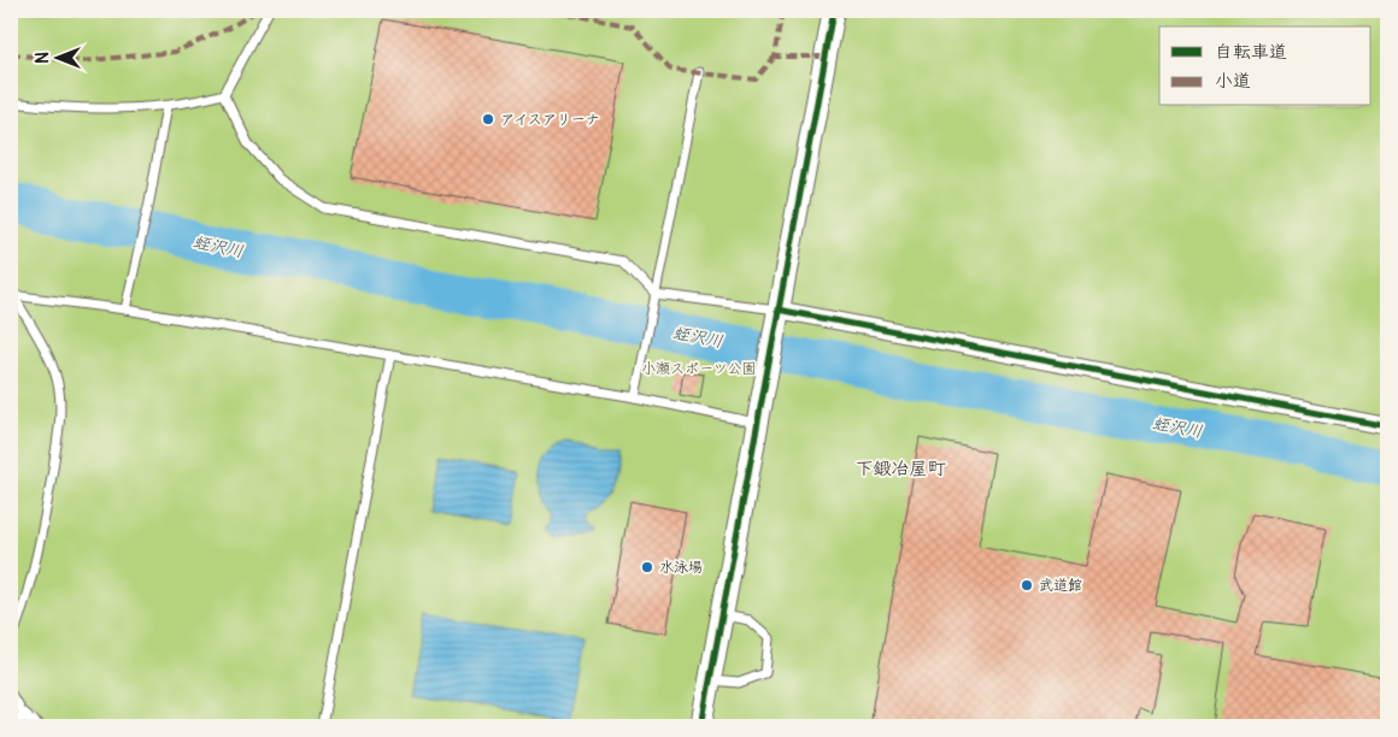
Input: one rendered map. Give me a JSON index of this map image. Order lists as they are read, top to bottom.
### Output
{
  "districts": ["下鍛冶屋町"],
  "water": ["蛭沢川"],
  "parks": ["小瀬スポーツ公園"],
  "places": ["アイスアリーナ", "水泳場", "武道館"],
  "legend": ["自転車道", "小道"],
  "north": "left"
}
